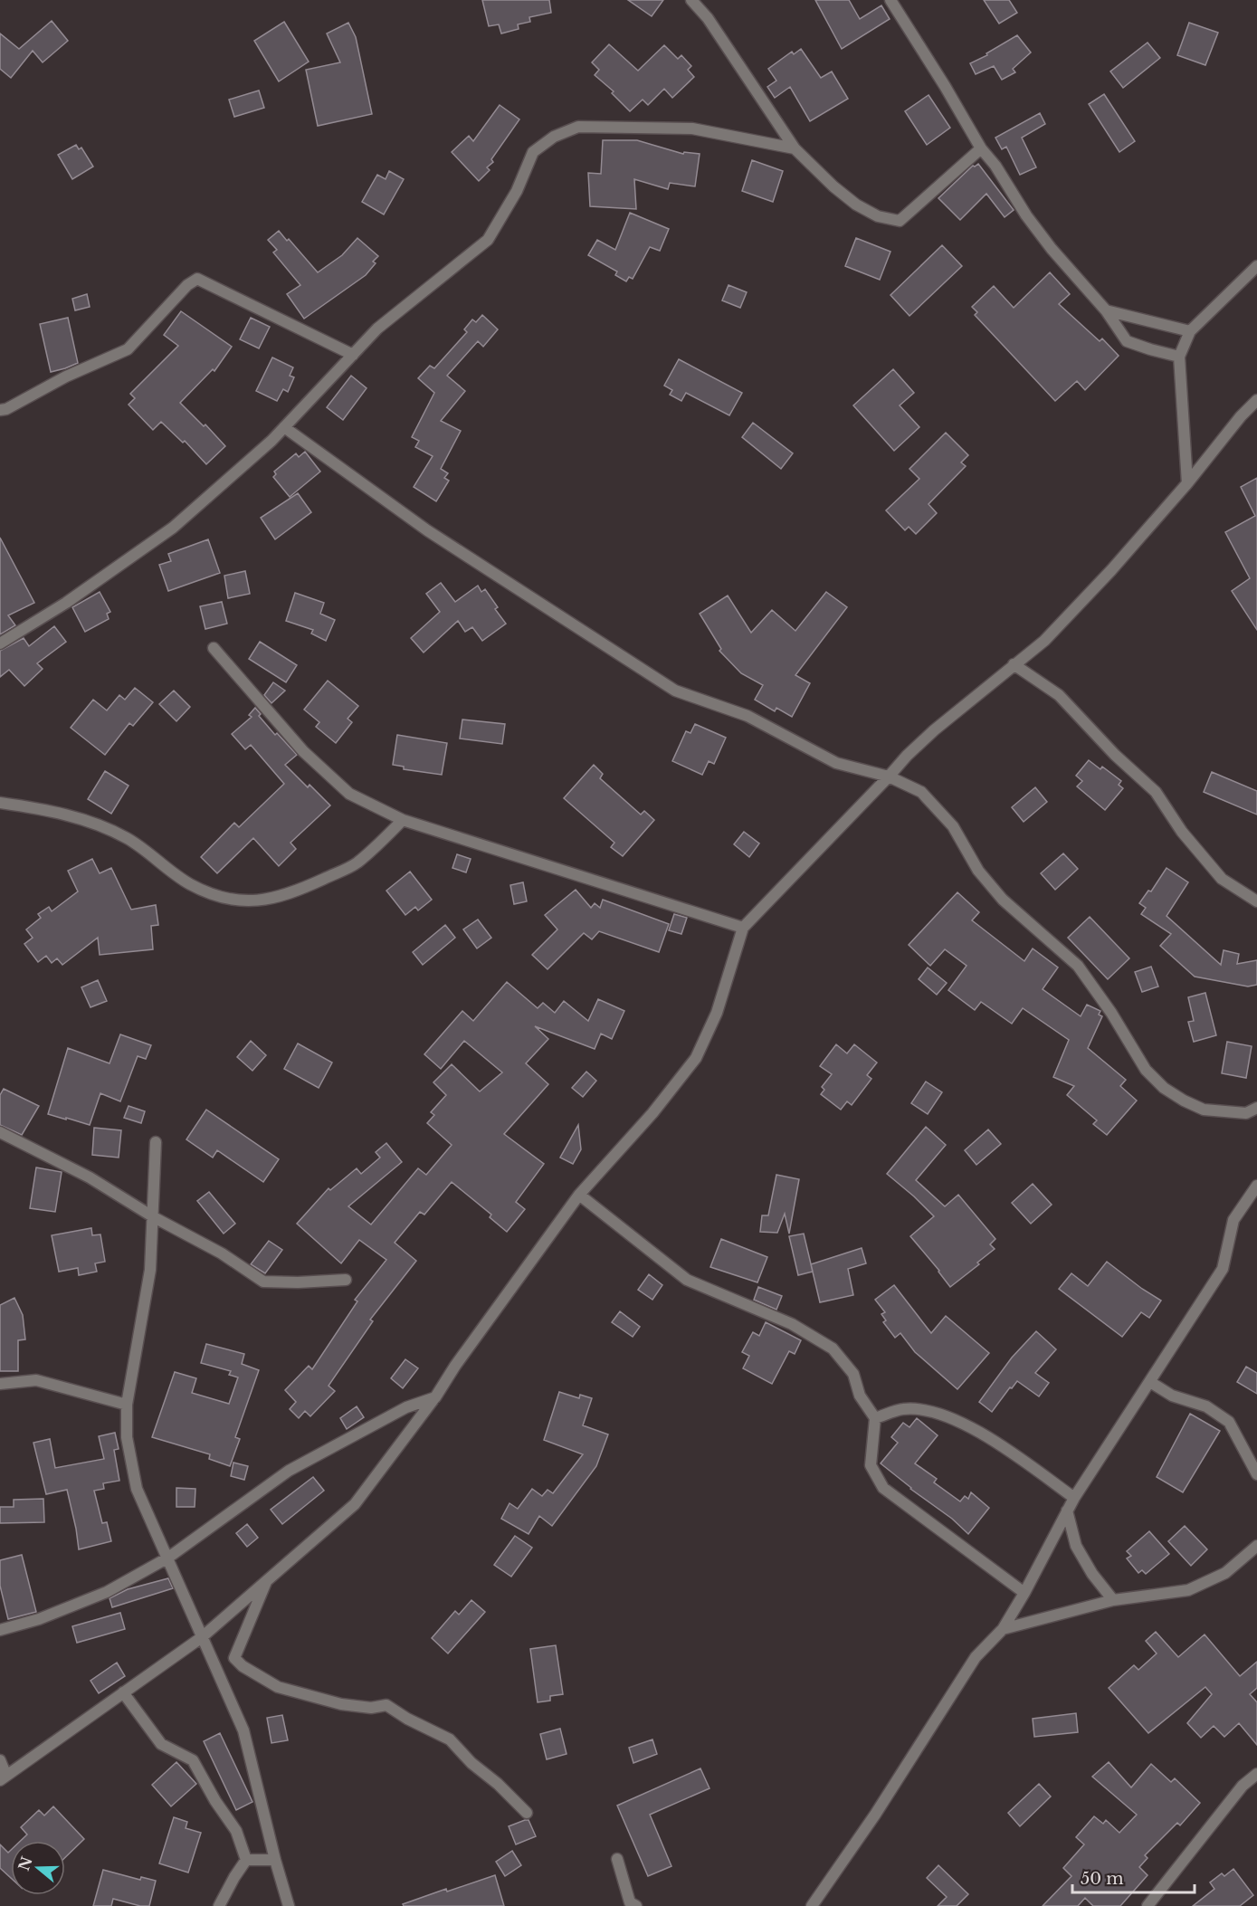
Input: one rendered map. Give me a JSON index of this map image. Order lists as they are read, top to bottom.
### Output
{
  "scale_bar": "50 m",
  "north": "left"
}
